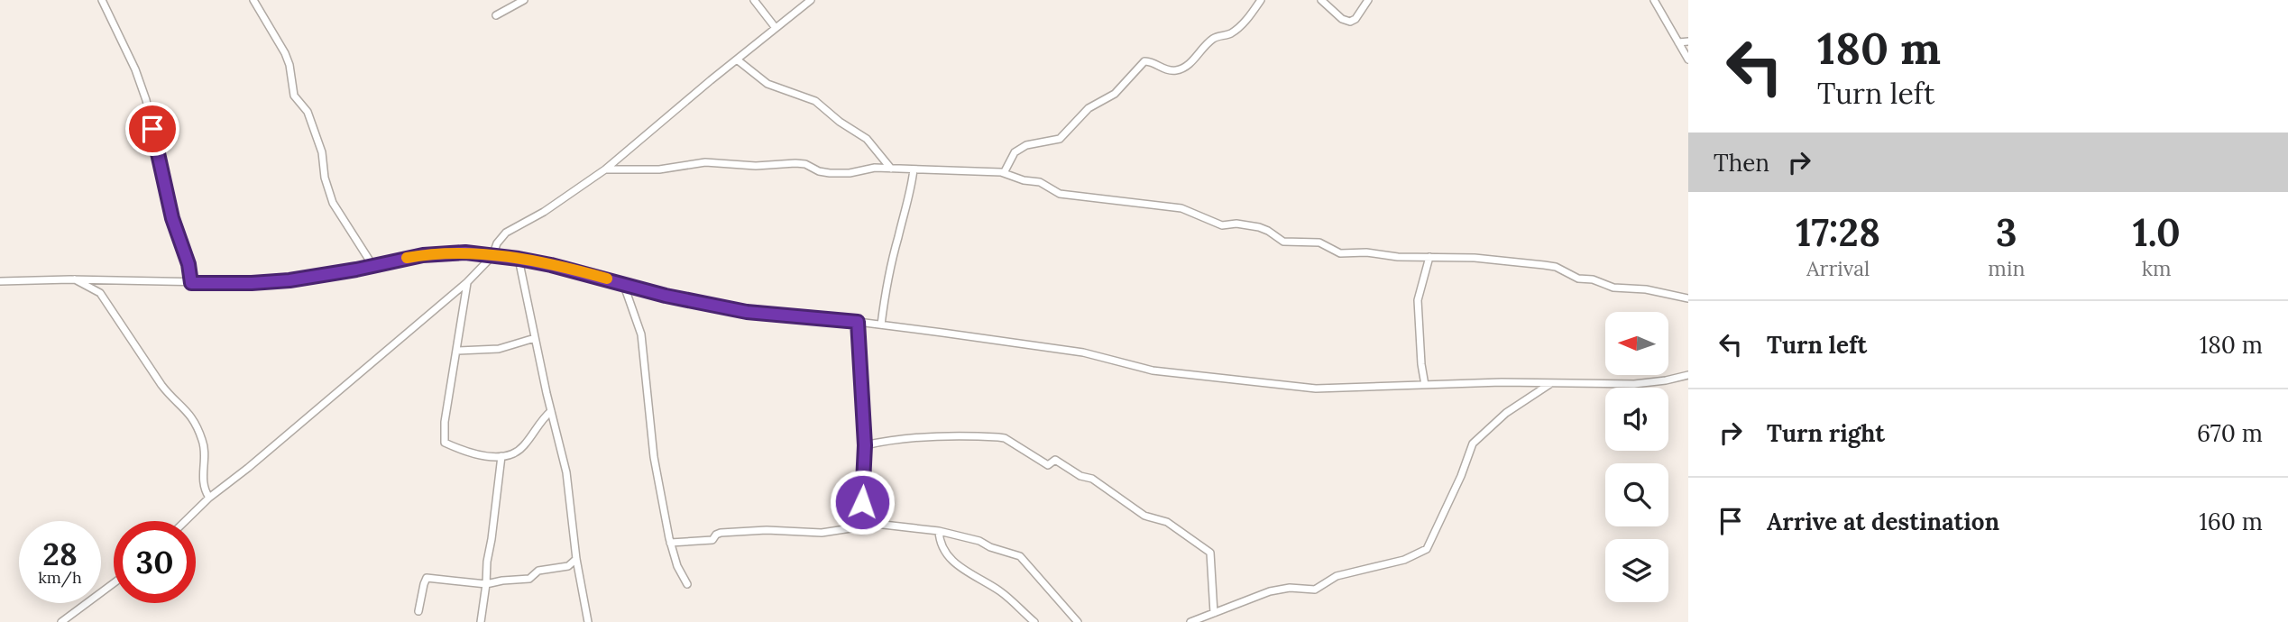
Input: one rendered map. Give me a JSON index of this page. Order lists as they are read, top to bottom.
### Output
{
  "north": "left",
  "page": {
    "turn": ["180 m", "Turn left"],
    "then": "Then",
    "eta": [
      "17:28",
      "Arrival",
      "3",
      "min",
      "1.0",
      "km"
    ],
    "list": [
      {
        "name": "Turn left",
        "value": "180 m"
      },
      {
        "name": "Turn right",
        "value": "670 m"
      },
      {
        "name": "Arrive at destination",
        "value": "160 m"
      }
    ],
    "speed": "28 km/h",
    "limit": "30"
  }
}
